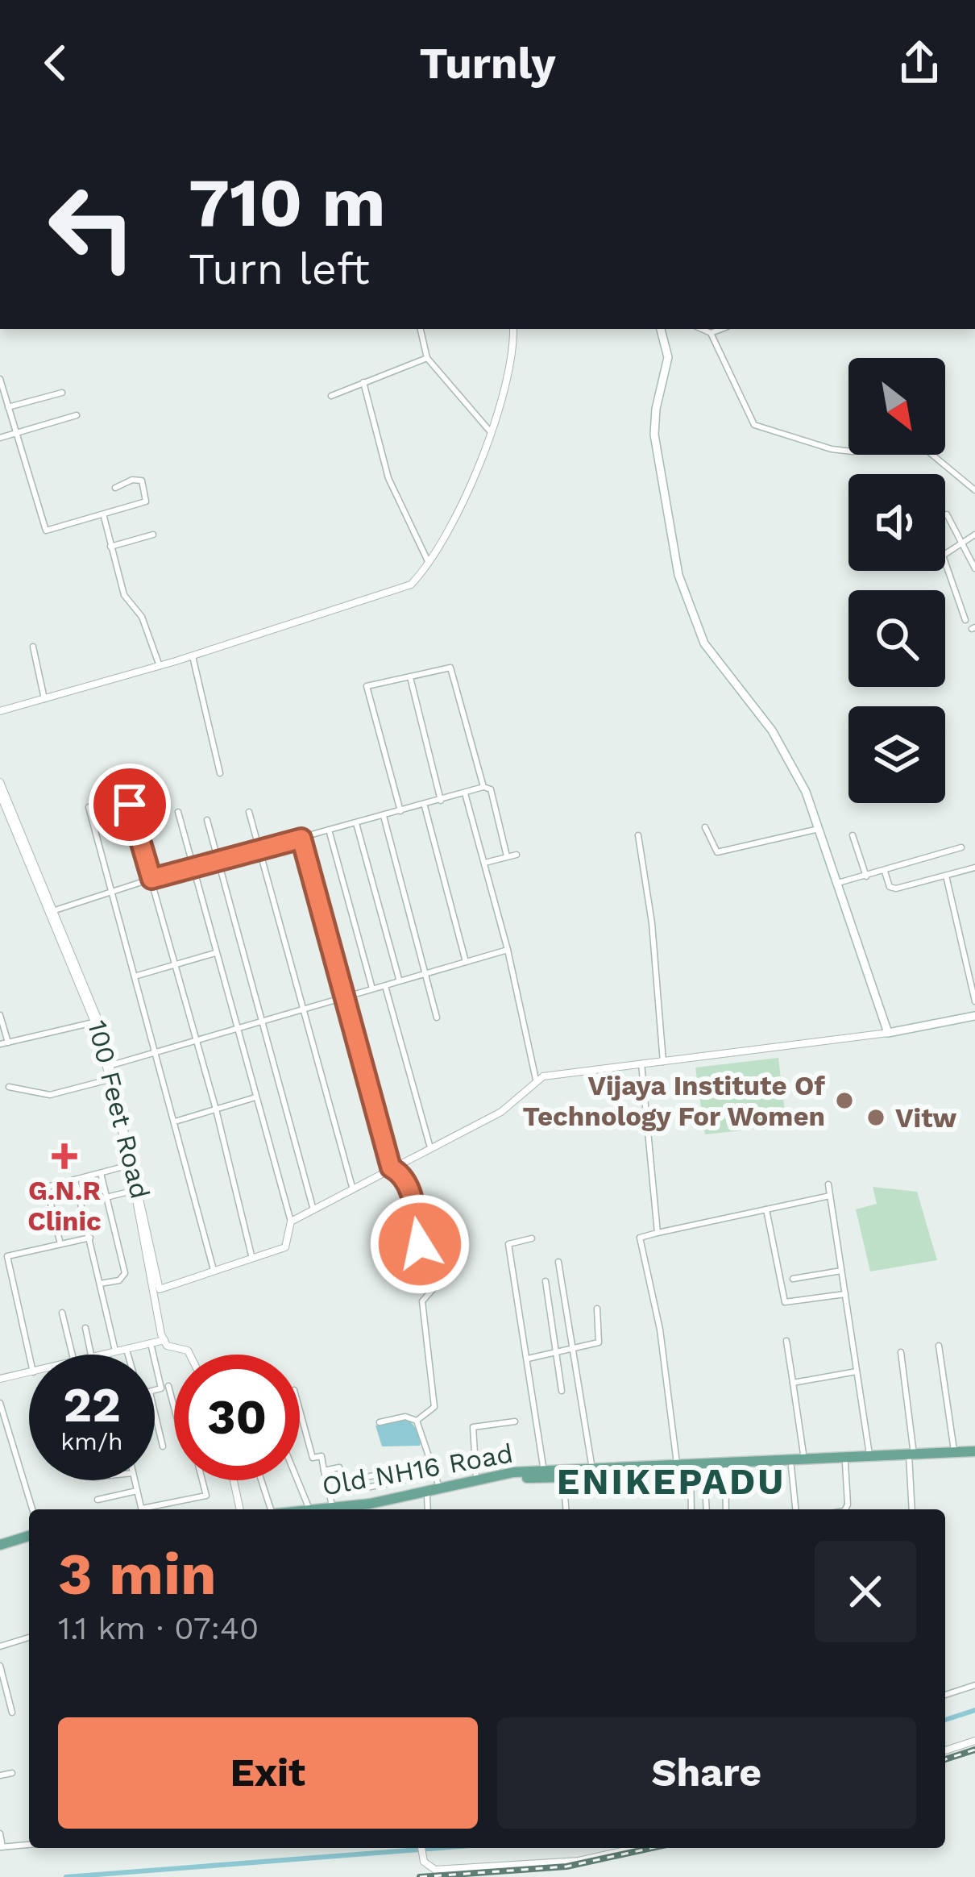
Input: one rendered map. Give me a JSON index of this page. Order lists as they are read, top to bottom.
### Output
{
  "streets": {
    "main road": ["Old NH16 Road"],
    "street": ["100 Feet Road"]
  },
  "districts": ["ENIKEPADU"],
  "places": {
    "other": ["Vijaya Institute Of Technology For Women", "Vitw"],
    "health": ["G.N.R Clinic"]
  },
  "north": "bottom right",
  "page": {
    "header": "Turnly",
    "turn": ["710 m", "Turn left"],
    "speed": "22 km/h",
    "limit": "30",
    "heading": ["3 min", "1.1 km · 07:40"],
    "buttons": ["Exit", "Share"]
  }
}
